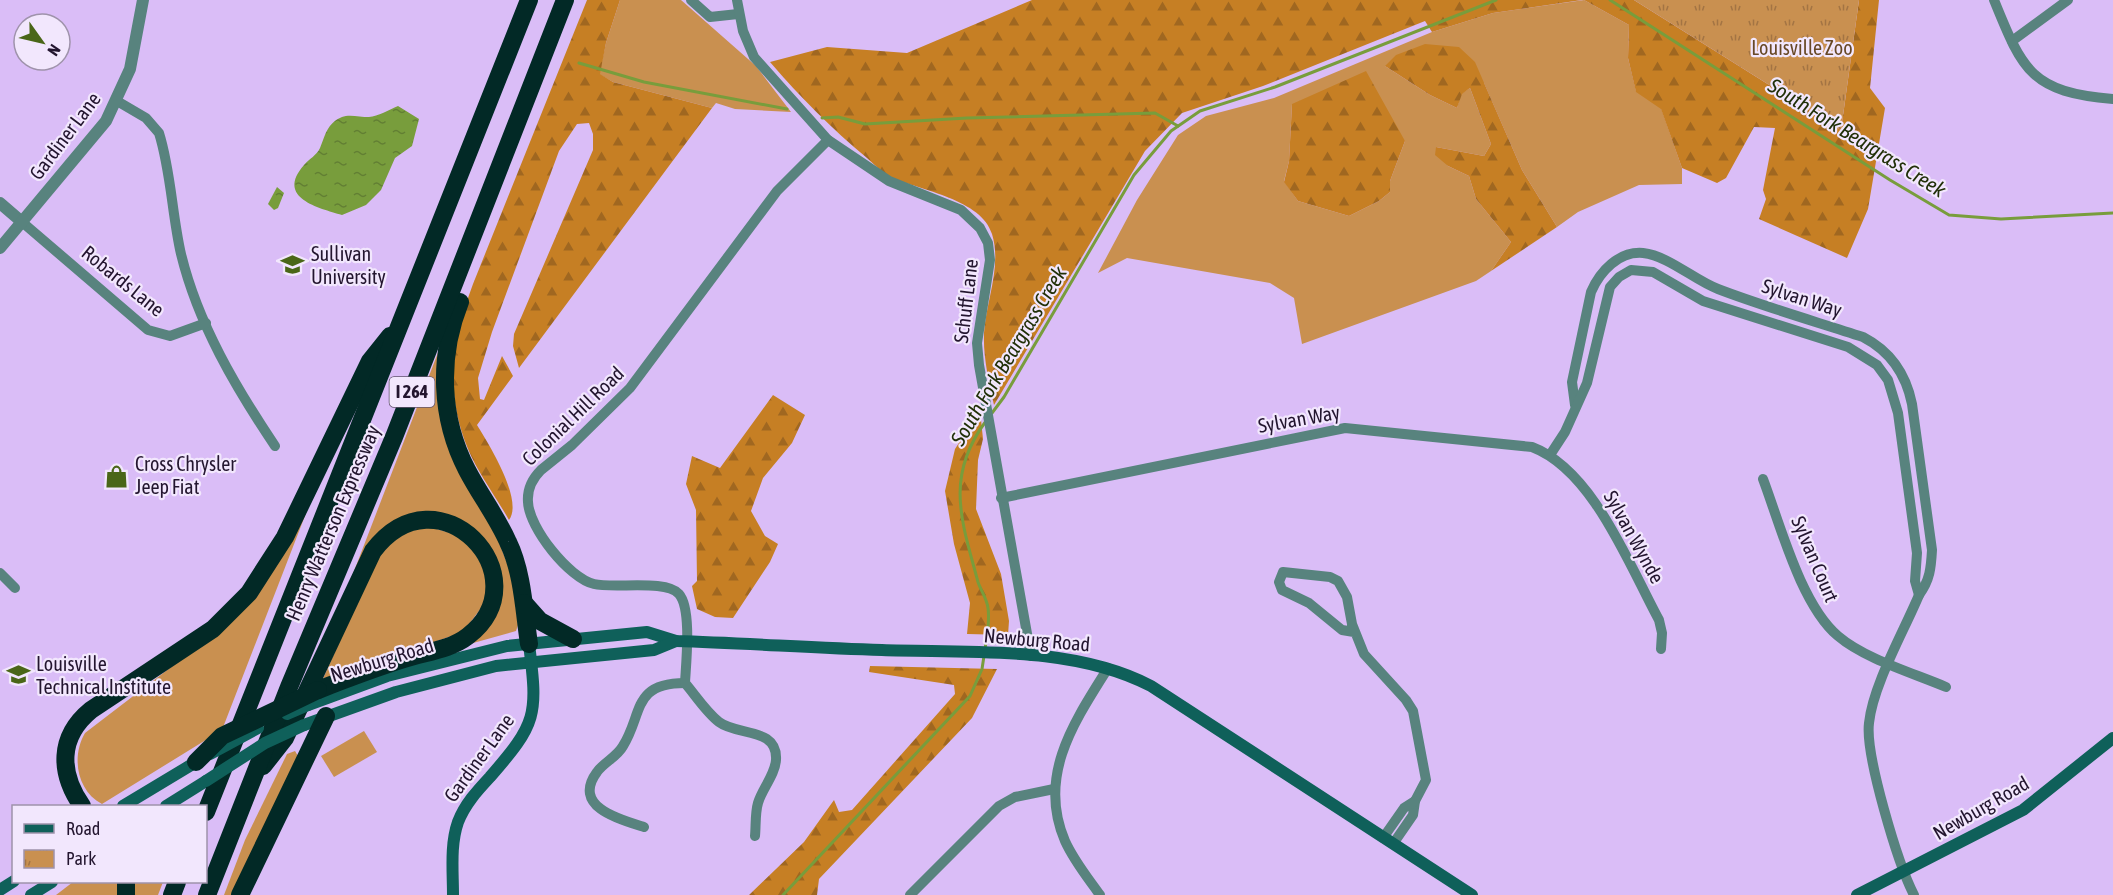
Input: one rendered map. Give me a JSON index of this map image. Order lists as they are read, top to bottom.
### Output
{
  "streets": {
    "highway": ["I 264", "Henry Watterson Expressway"],
    "main road": ["Gardiner Lane", "Newburg Road"],
    "street": [
      "Robards Lane",
      "Sylvan Way",
      "Schuff Lane",
      "Colonial Hill Road",
      "Sylvan Wynde",
      "Sylvan Court"
    ]
  },
  "crossings": [
    ["Gardiner Lane", "Robards Lane"],
    ["Gardiner Lane", "Newburg Road"],
    ["Sylvan Way", "Schuff Lane"],
    ["Sylvan Way", "Sylvan Wynde"],
    ["Sylvan Way", "Sylvan Court"],
    ["Sylvan Way", "Newburg Road"],
    ["Schuff Lane", "Colonial Hill Road"],
    ["Schuff Lane", "Newburg Road"],
    ["Colonial Hill Road", "Newburg Road"]
  ],
  "water": ["South Fork Beargrass Creek"],
  "parks": ["Louisville Zoo"],
  "places": {
    "school or university": ["Sullivan University", "Louisville Technical Institute"],
    "shop": ["Cross Chrysler Jeep Fiat"]
  },
  "legend": ["Road", "Park"],
  "north": "bottom right"
}
